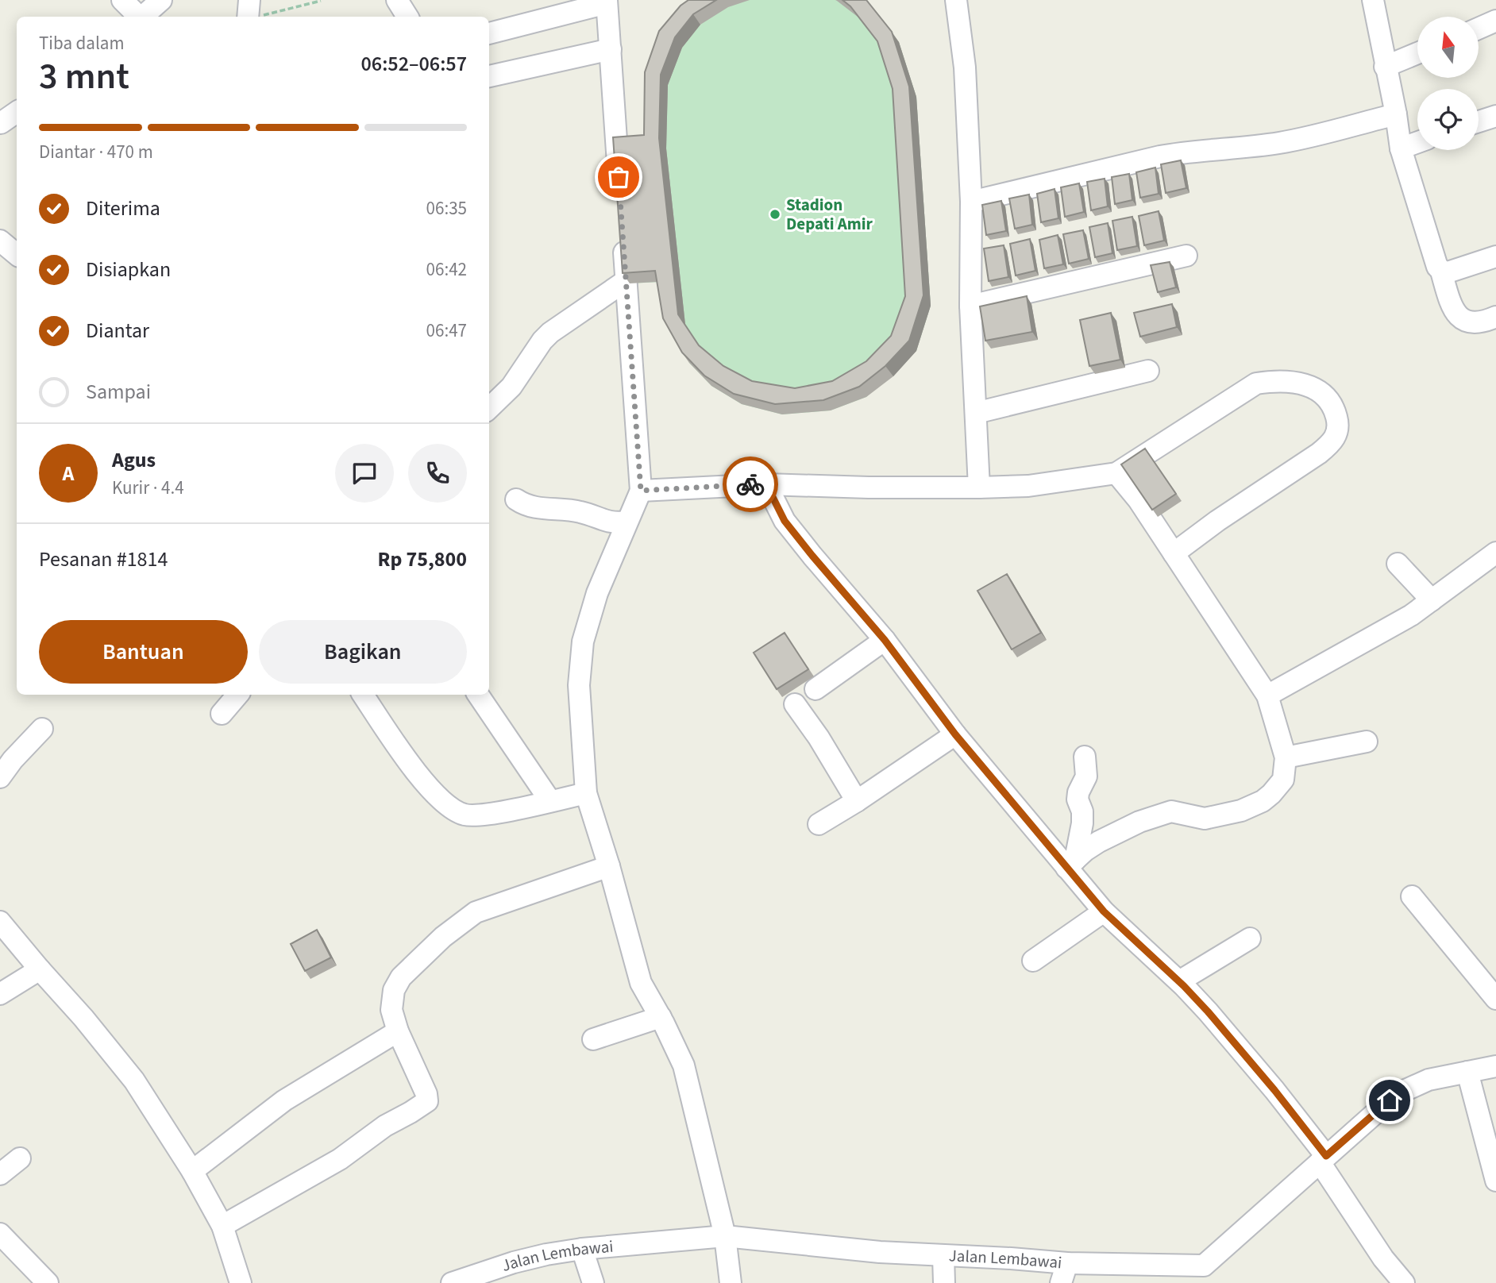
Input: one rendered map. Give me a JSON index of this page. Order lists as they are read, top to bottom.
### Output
{
  "streets": {
    "street": ["Jalan Lembawai"]
  },
  "places": ["Stadion Depati Amir"],
  "north": "top",
  "page": {
    "heading": ["3 mnt", "Tiba dalam", "06:52–06:57"],
    "panel": [
      "Agus",
      "Kurir · 4.4",
      "Pesanan #1814",
      "Rp 75,800"
    ],
    "bar": "Diantar · 470 m",
    "list": [
      ["Diterima", "06:35"],
      ["Disiapkan", "06:42"],
      ["Diantar", "06:47"],
      "Sampai"
    ],
    "round": "A",
    "buttons": ["Bantuan", "Bagikan"]
  }
}
